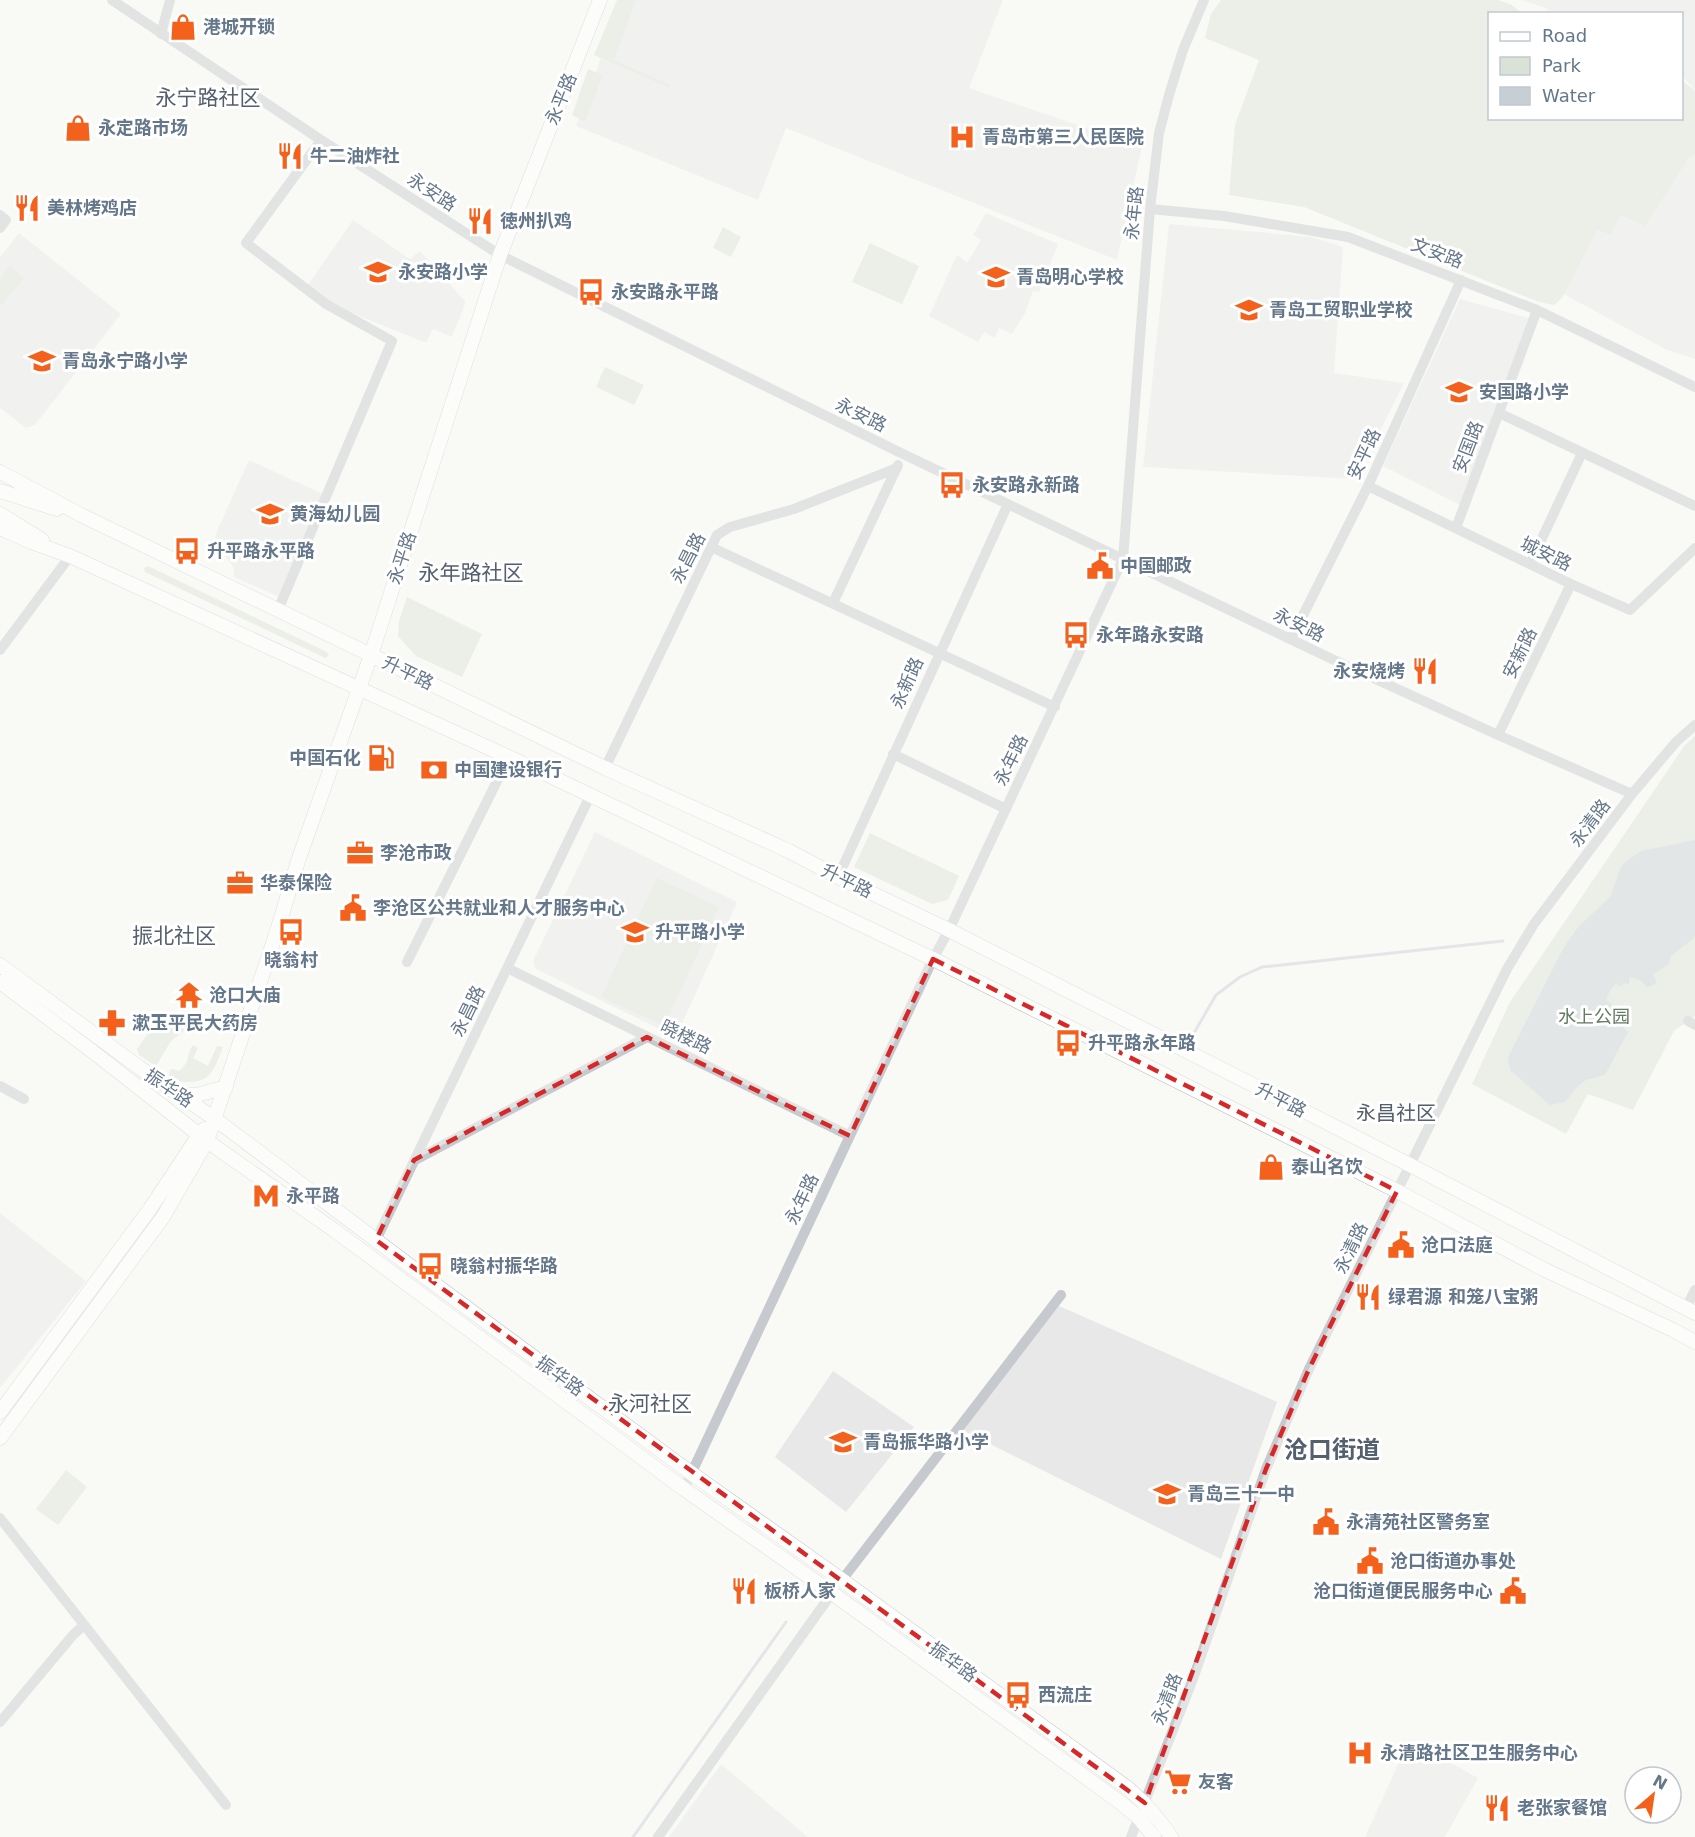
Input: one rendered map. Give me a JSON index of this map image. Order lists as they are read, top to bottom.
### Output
{
  "streets": {
    "main road": ["永平路", "升平路", "振华路"],
    "street": [
      "永安路",
      "永年路",
      "文安路",
      "安国路",
      "安平路",
      "城安路",
      "永昌路",
      "安新路",
      "永新路",
      "永清路",
      "晓楼路"
    ]
  },
  "crossings": [
    ["永平路", "永安路"],
    ["永平路", "升平路"],
    ["永平路", "振华路"],
    ["永安路", "永年路"],
    ["永安路", "安平路"],
    ["永安路", "安新路"],
    ["永安路", "永新路"],
    ["永安路", "永清路"],
    ["永年路", "文安路"],
    ["永年路", "升平路"],
    ["永年路", "晓楼路"],
    ["永年路", "振华路"],
    ["文安路", "安国路"],
    ["文安路", "安平路"],
    ["安国路", "城安路"],
    ["安平路", "城安路"],
    ["城安路", "安新路"],
    ["永昌路", "升平路"],
    ["永昌路", "晓楼路"],
    ["永昌路", "振华路"],
    ["升平路", "永新路"],
    ["升平路", "永清路"],
    ["永清路", "振华路"]
  ],
  "districts": [
    "永宁路社区",
    "永年路社区",
    "振北社区",
    "永昌社区",
    "永河社区",
    "沧口街道"
  ],
  "parks": ["水上公园"],
  "places": {
    "shop": ["港城开锁", "永定路市场", "泰山名饮"],
    "hospital": ["青岛市第三人民医院", "永清路社区卫生服务中心"],
    "restaurant": [
      "牛二油炸社",
      "美林烤鸡店",
      "徳州扒鸡",
      "永安烧烤",
      "绿君源 和笼八宝粥",
      "板桥人家",
      "老张家餐馆"
    ],
    "school or university": [
      "永安路小学",
      "青岛明心学校",
      "青岛工贸职业学校",
      "青岛永宁路小学",
      "安国路小学",
      "黄海幼儿园",
      "升平路小学",
      "青岛振华路小学",
      "青岛三十一中"
    ],
    "bus stop": [
      "永安路永平路",
      "永安路永新路",
      "升平路永平路",
      "永年路永安路",
      "晓翁村",
      "升平路永年路",
      "晓翁村振华路",
      "西流庄"
    ],
    "public building": [
      "中国邮政",
      "李沧区公共就业和人才服务中心",
      "沧口法庭",
      "永清苑社区警务室",
      "沧口街道办事处",
      "沧口街道便民服务中心"
    ],
    "fuel station": ["中国石化"],
    "bank": ["中国建设银行"],
    "office": ["李沧市政", "华泰保险"],
    "temple": ["沧口大庙"],
    "pharmacy": ["漱玉平民大药房"],
    "metro station": ["永平路"],
    "supermarket": ["友客"]
  },
  "legend": ["Road", "Park", "Water"],
  "north": "top right"
}
